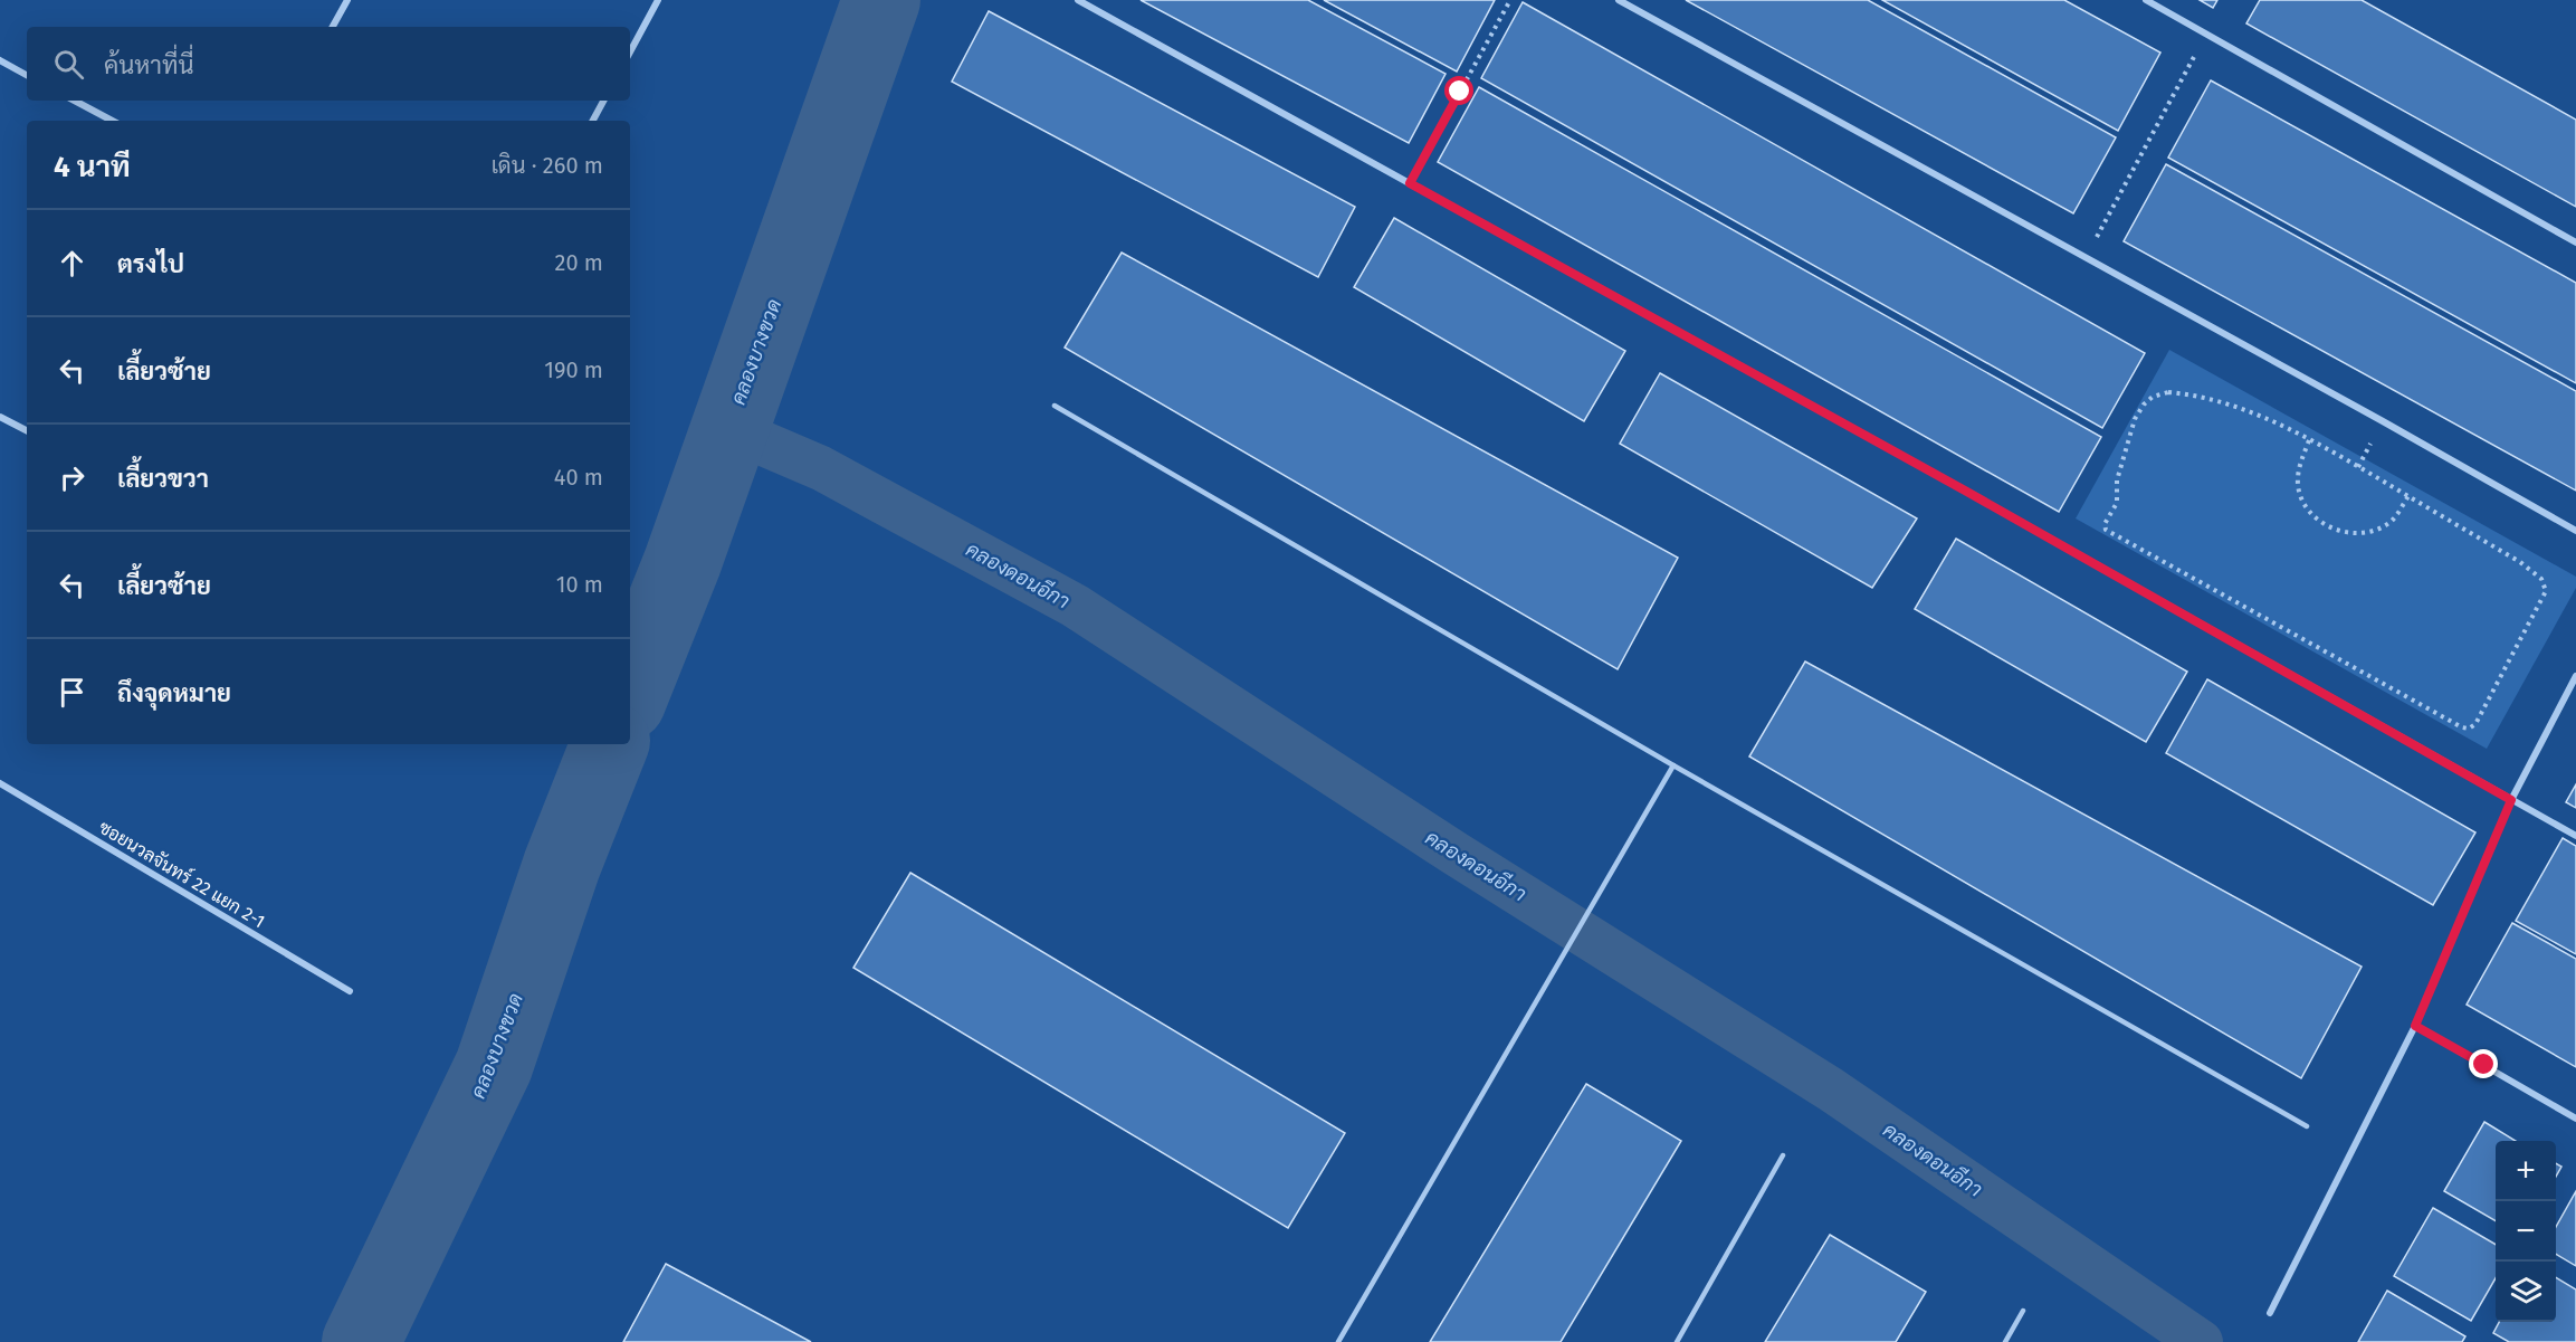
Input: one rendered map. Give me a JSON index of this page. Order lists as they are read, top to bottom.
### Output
{
  "streets": {
    "street": ["ซอยนวลจันทร์ 22 แยก 2-1"]
  },
  "water": ["คลองบางขวด", "คลองดอนอีกา"],
  "page": {
    "search": "ค้นหาที่นี่",
    "heading": ["4 นาที", "เดิน · 260 m"],
    "list": [
      ["ตรงไป", "20 m"],
      ["เลี้ยวซ้าย", "190 m"],
      ["เลี้ยวขวา", "40 m"],
      ["เลี้ยวซ้าย", "10 m"],
      "ถึงจุดหมาย"
    ],
    "map_buttons": ["+", "−"]
  }
}
